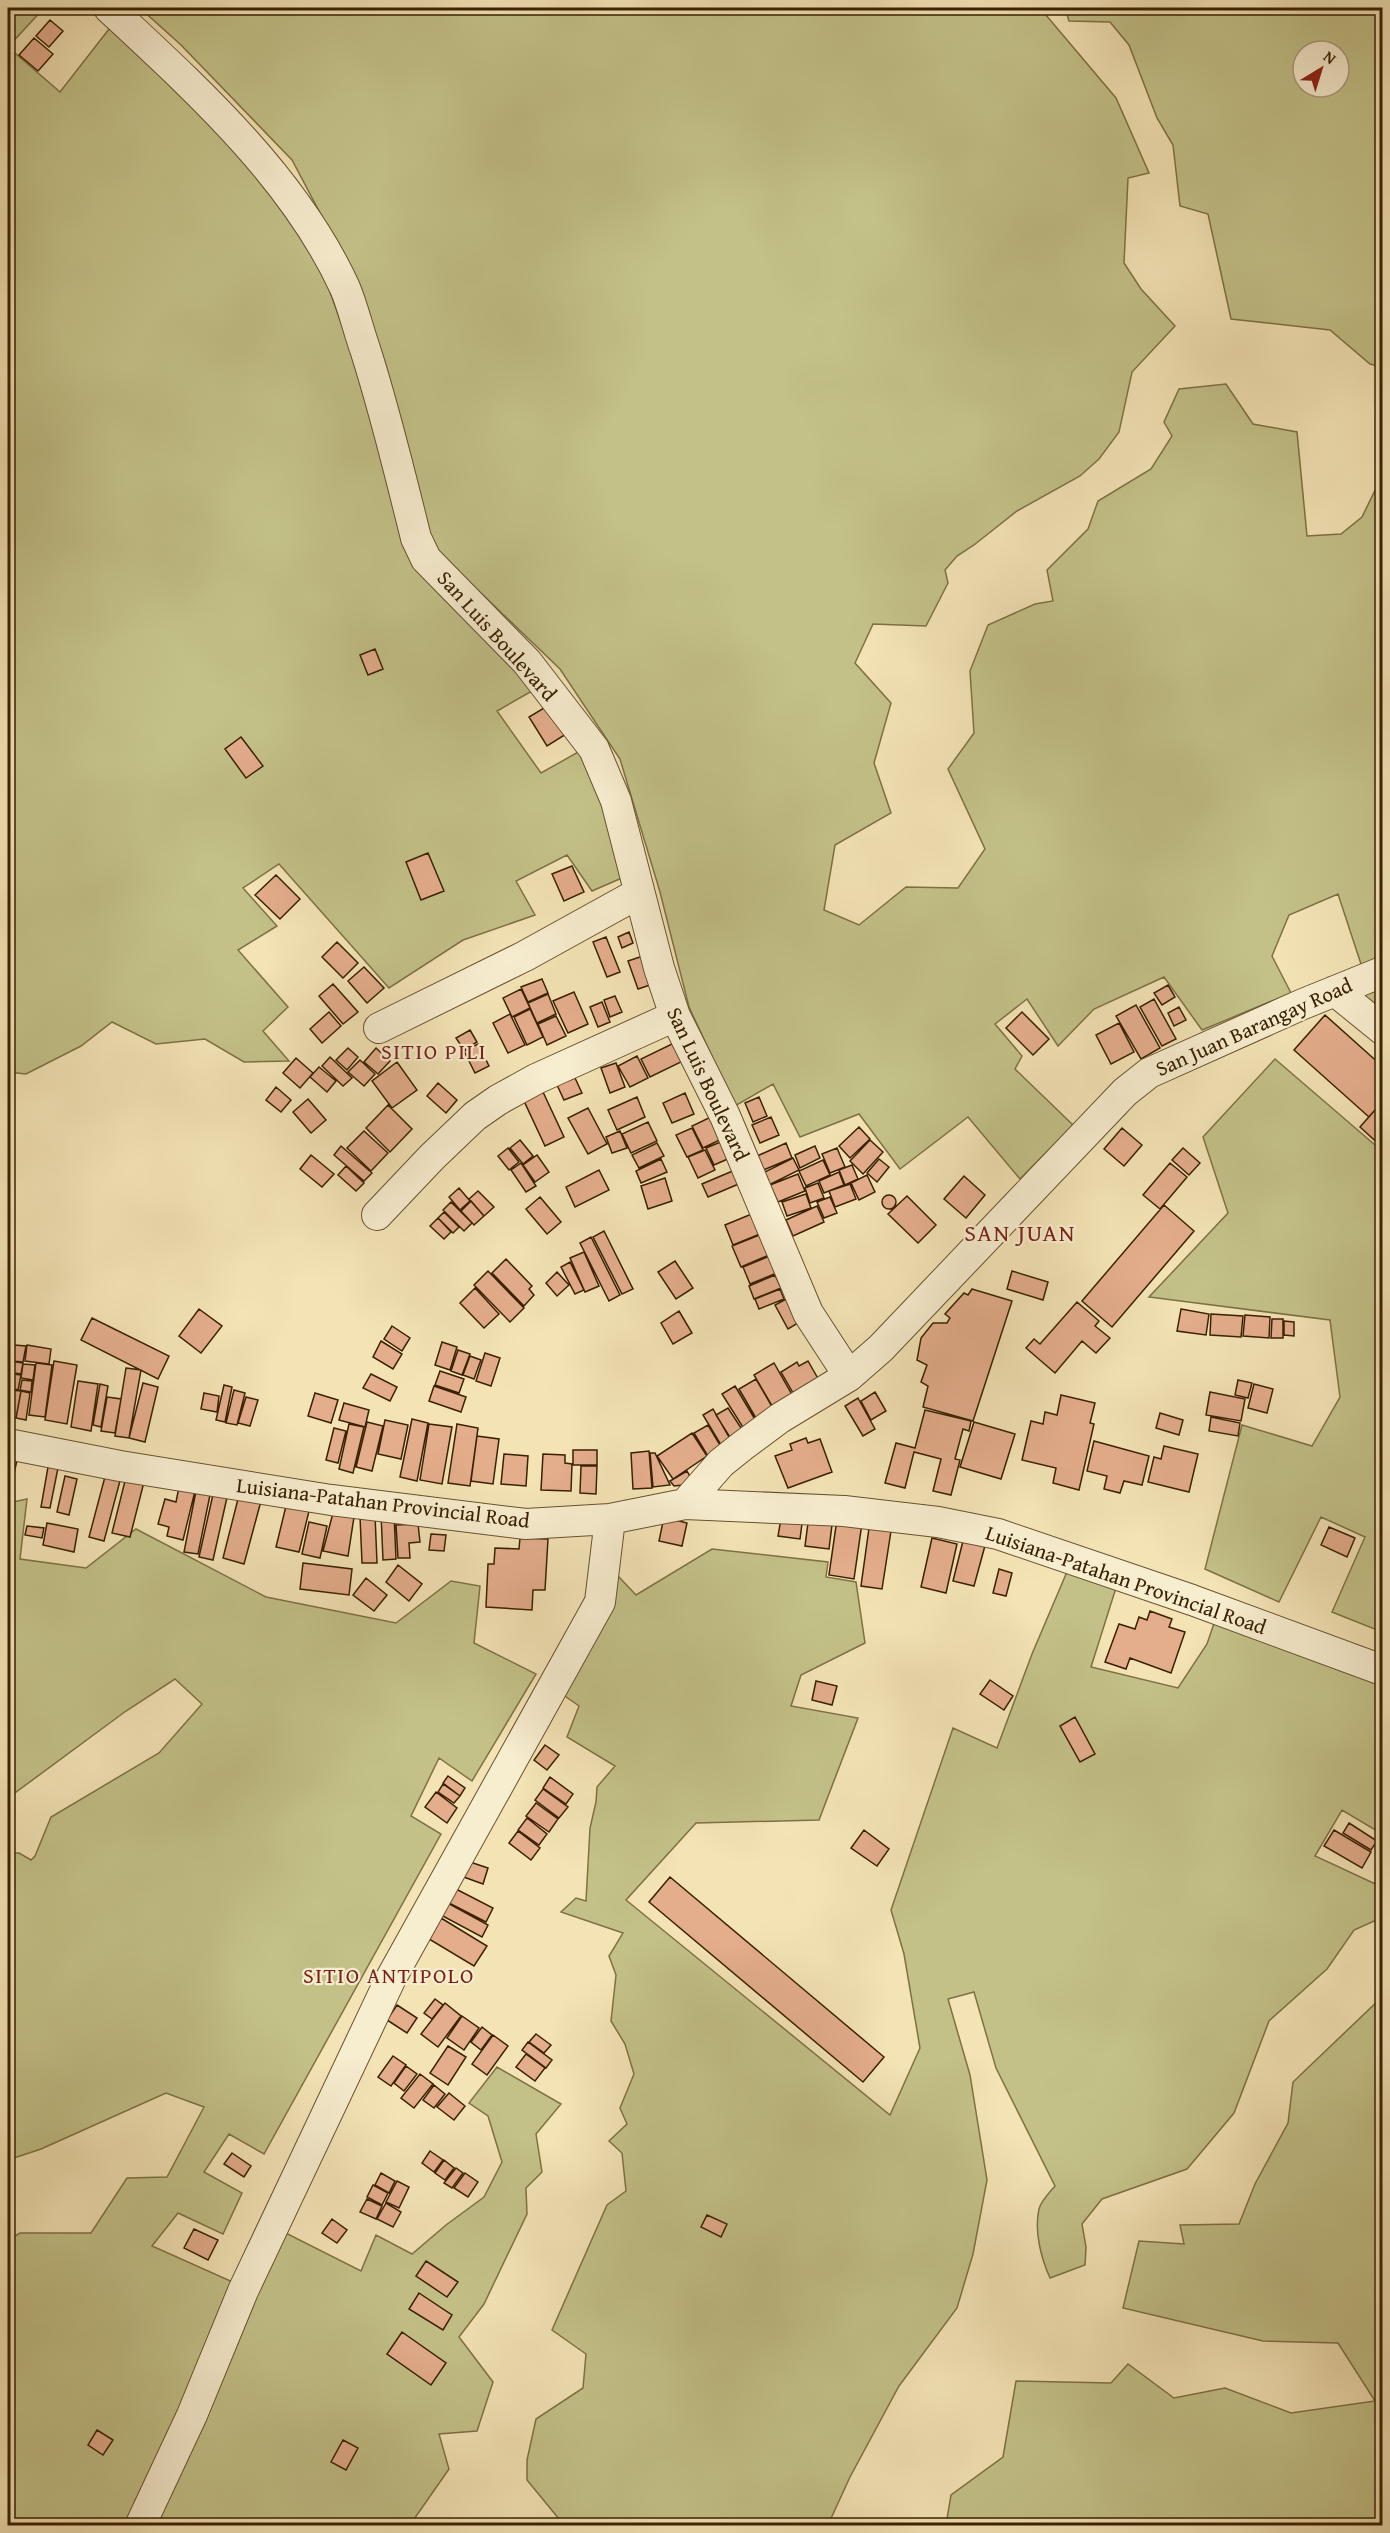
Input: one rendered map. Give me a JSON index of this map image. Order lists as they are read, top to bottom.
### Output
{
  "streets": {
    "street": ["San Luis Boulevard", "San Juan Barangay Road", "Luisiana-Patahan Provincial Road"]
  },
  "crossings": [
    ["San Luis Boulevard", "San Juan Barangay Road"],
    ["San Juan Barangay Road", "Luisiana-Patahan Provincial Road"]
  ],
  "districts": ["SITIO PILI", "SAN JUAN", "SITIO ANTIPOLO"],
  "north": "top right"
}
